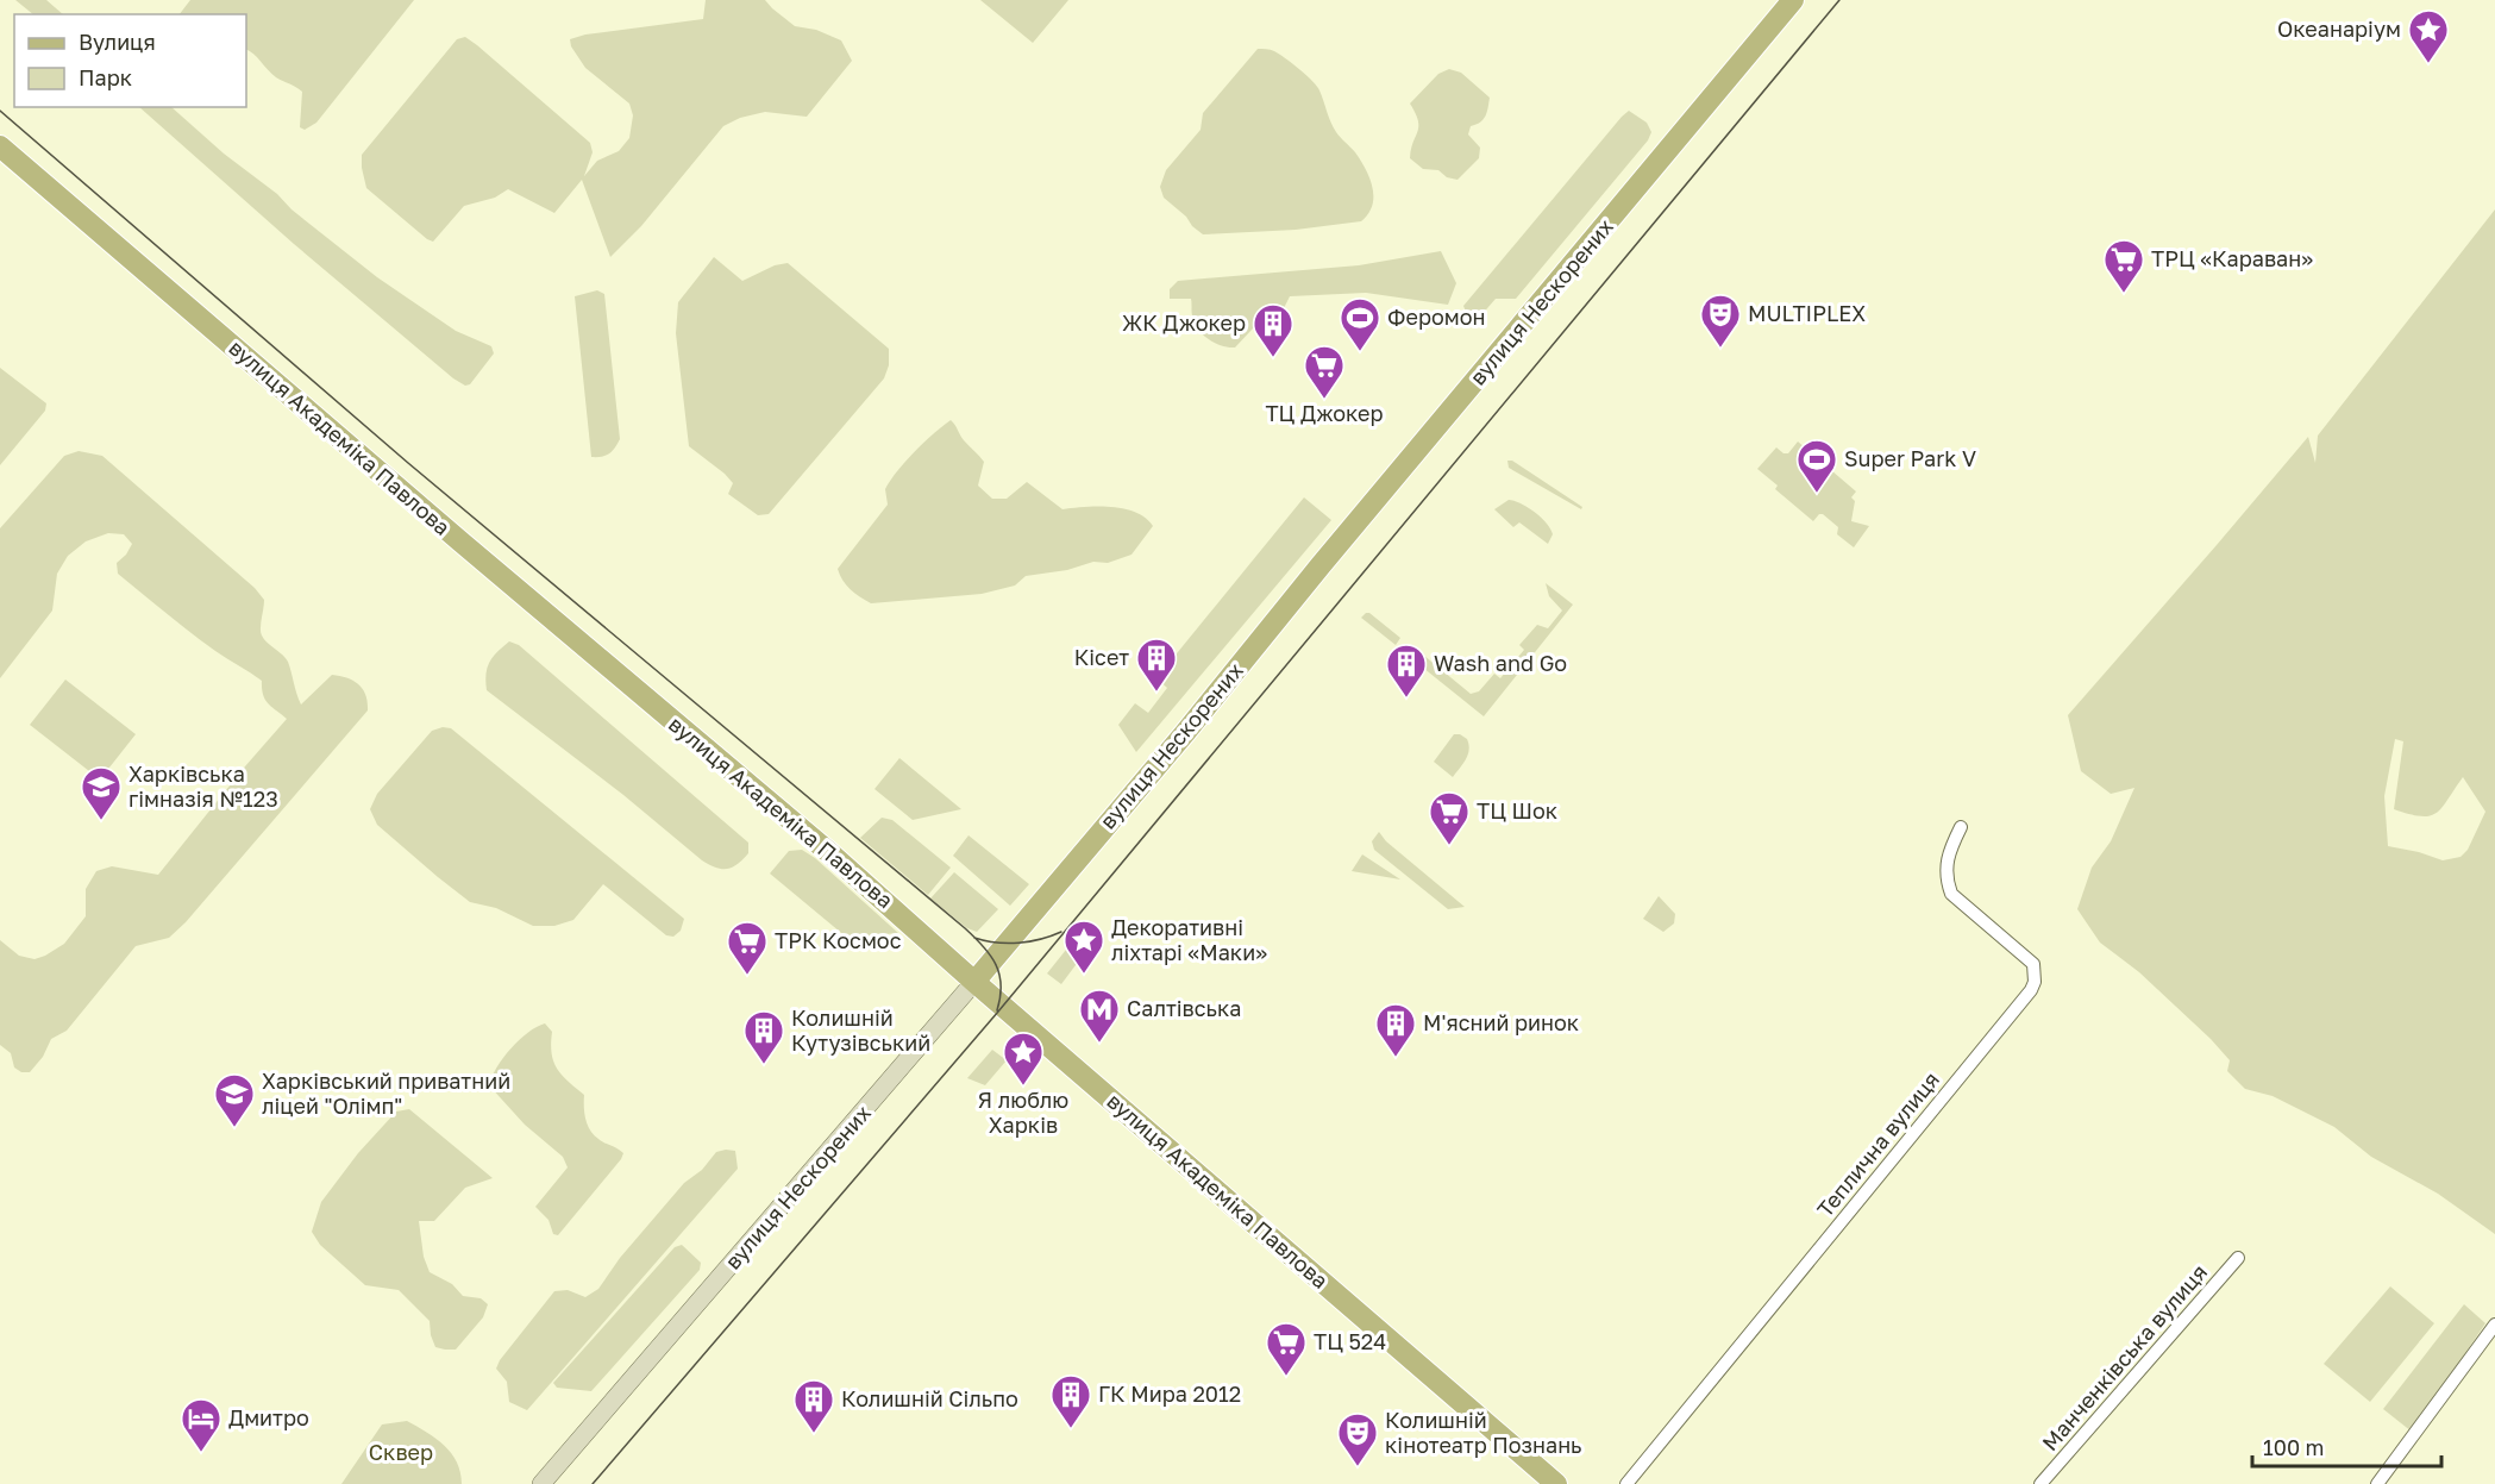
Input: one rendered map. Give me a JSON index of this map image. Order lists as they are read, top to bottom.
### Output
{
  "streets": {
    "main road": ["вулиця Нескорених", "вулиця Академіка Павлова"],
    "street": ["Теплична вулиця", "Манченківська вулиця"]
  },
  "crossings": [
    ["вулиця Нескорених", "вулиця Академіка Павлова"]
  ],
  "parks": ["Сквер"],
  "places": {
    "place": ["Океанаріум", "Декоративні ліхтарі «Маки»", "Я люблю Харків"],
    "supermarket": [
      "ТРЦ «Караван»",
      "ТЦ Джокер",
      "ТЦ Шок",
      "ТРК Космос",
      "ТЦ 524"
    ],
    "theatre": ["MULTIPLEX", "Колишній кінотеатр Познань"],
    "sports": ["Феромон", "Super Park V"],
    "building": [
      "ЖК Джокер",
      "Кісет",
      "Wash and Go",
      "М'ясний ринок",
      "Колишній Кутузівський",
      "ГК Мира 2012",
      "Колишній Сільпо"
    ],
    "school or university": ["Харківська гімназія №123", "Харківський приватний ліцей \"Олімп\""],
    "metro station": ["Салтівська"],
    "hotel": ["Дмитро"]
  },
  "legend": ["Вулиця", "Парк"],
  "scale_bar": "100 m"
}
